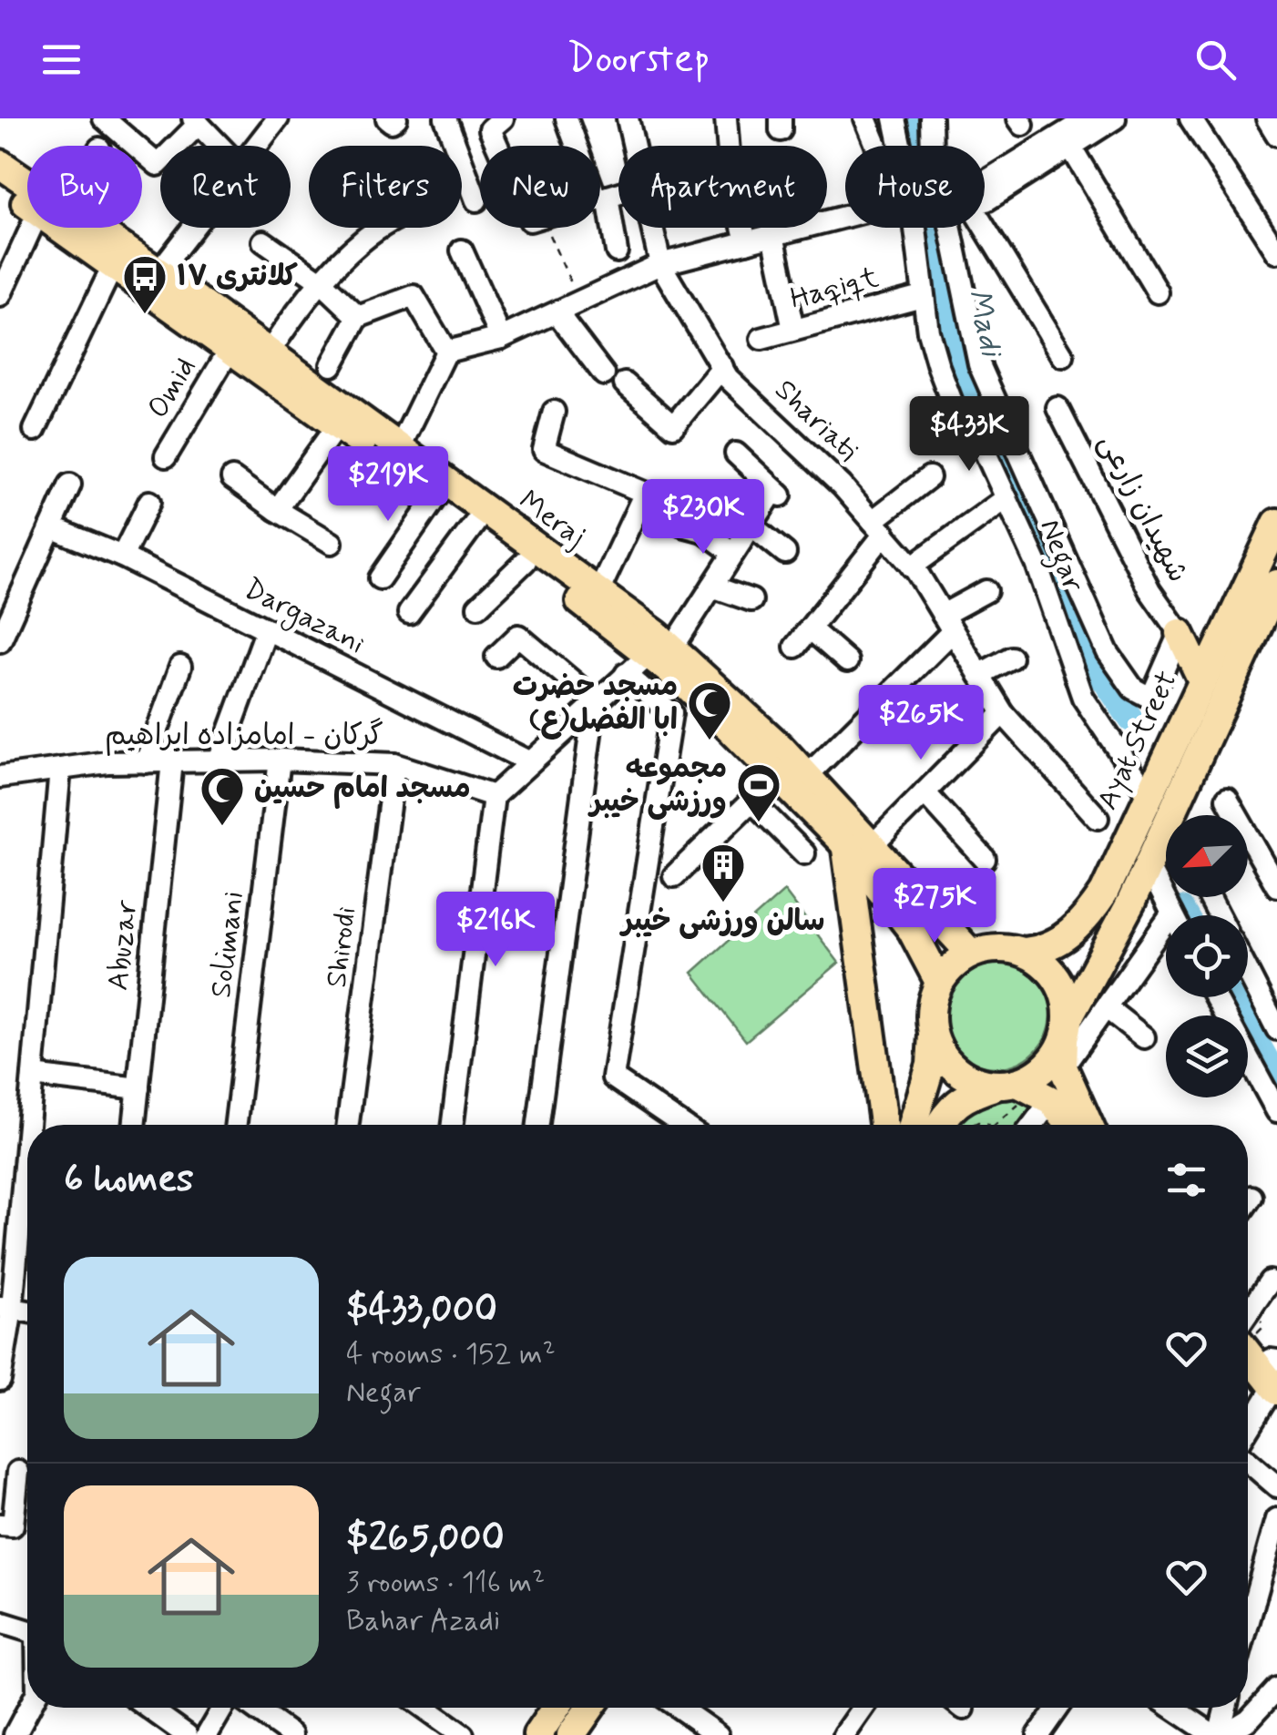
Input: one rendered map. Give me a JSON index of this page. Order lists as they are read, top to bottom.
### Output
{
  "streets": {
    "main road": ["Meraj", "Ayat Street"],
    "street": [
      "Haqiqt",
      "Omid",
      "Shariati",
      "شهیدان زارعی",
      "Negar",
      "Dargazani",
      "گرکان - امامزاده ابراهیم",
      "Solimani",
      "Abuzar",
      "Shirodi"
    ]
  },
  "crossings": [
    ["Haqiqt", "Negar"],
    ["Omid", "Meraj"],
    ["Meraj", "Ayat Street"],
    ["Negar", "Ayat Street"],
    ["گرکان - امامزاده ابراهیم", "Solimani"],
    ["گرکان - امامزاده ابراهیم", "Abuzar"],
    ["گرکان - امامزاده ابراهیم", "Shirodi"]
  ],
  "water": ["Madi"],
  "places": {
    "bus stop": ["کلانتری ۱۷"],
    "mosque": ["مسجد حضرت ابا الفضل(ع)", "مسجد امام حسین"],
    "sports": ["مجموعه ورزشی خیبر"],
    "building": ["سالن ورزشی خیبر"]
  },
  "north": "bottom left",
  "page": {
    "header": "Doorstep",
    "chip": [
      "Buy",
      "Rent",
      "Filters",
      "New",
      "Apartment",
      "House"
    ],
    "price": [
      "$433K",
      "$219K",
      "$230K",
      "$265K",
      "$275K",
      "$216K"
    ],
    "heading": "6 homes",
    "list": [
      {
        "name": "$433,000",
        "note": "4 rooms · 152 m² · Negar"
      },
      {
        "name": "$265,000",
        "note": "3 rooms · 116 m² · Bahar Azadi"
      }
    ]
  }
}
